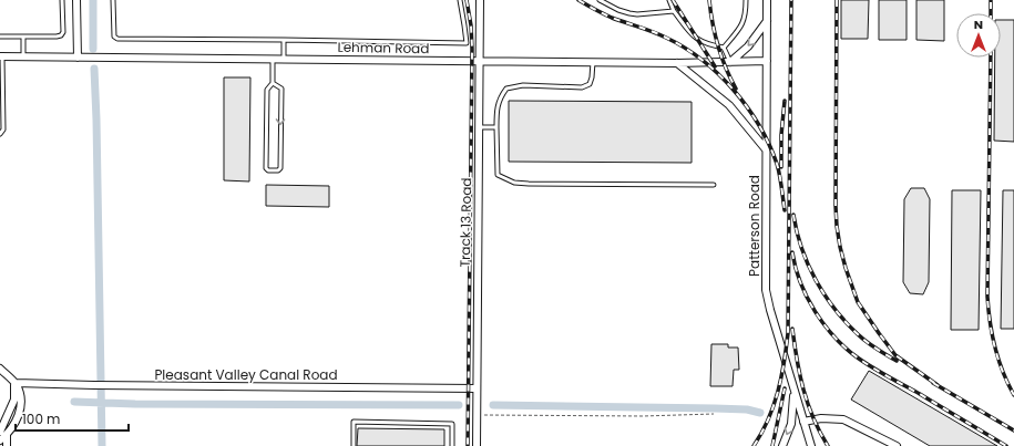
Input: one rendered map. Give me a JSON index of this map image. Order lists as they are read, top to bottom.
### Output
{
  "streets": {
    "street": [
      "Lehman Road",
      "Track 13 Road",
      "Patterson Road",
      "Pleasant Valley Canal Road"
    ]
  },
  "crossings": [
    ["Lehman Road", "Track 13 Road"],
    ["Lehman Road", "Patterson Road"],
    ["Track 13 Road", "Pleasant Valley Canal Road"]
  ],
  "scale_bar": "100 m",
  "north": "top"
}
